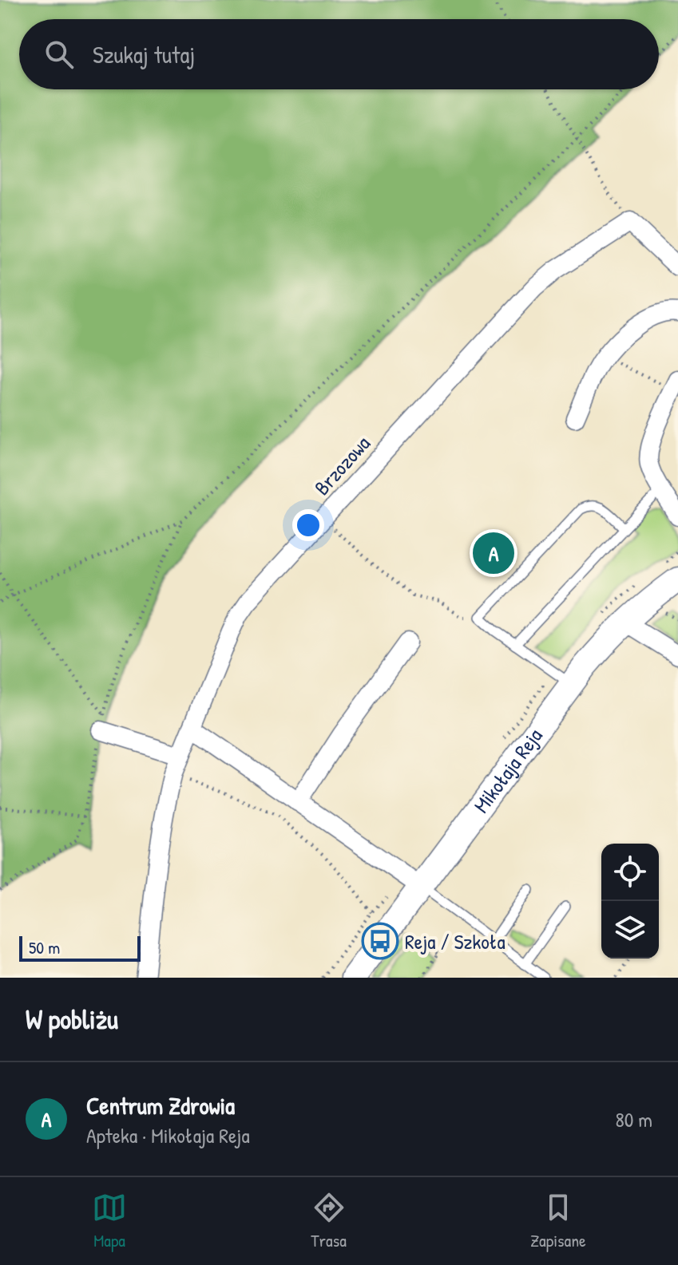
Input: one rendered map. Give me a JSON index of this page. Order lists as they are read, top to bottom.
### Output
{
  "streets": {
    "street": ["Brzozowa", "Mikołaja Reja"]
  },
  "places": {
    "bus stop": ["Reja / Szkoła"]
  },
  "scale_bar": "50 m",
  "page": {
    "search": "Szukaj tutaj",
    "pins": "A",
    "scale": "50 m",
    "heading": "W pobliżu",
    "list": [
      {
        "mark": "A",
        "name": "Centrum Zdrowia",
        "note": "Apteka · Mikołaja Reja",
        "value": "80 m"
      }
    ],
    "nav": ["Mapa", "Trasa", "Zapisane"]
  }
}
